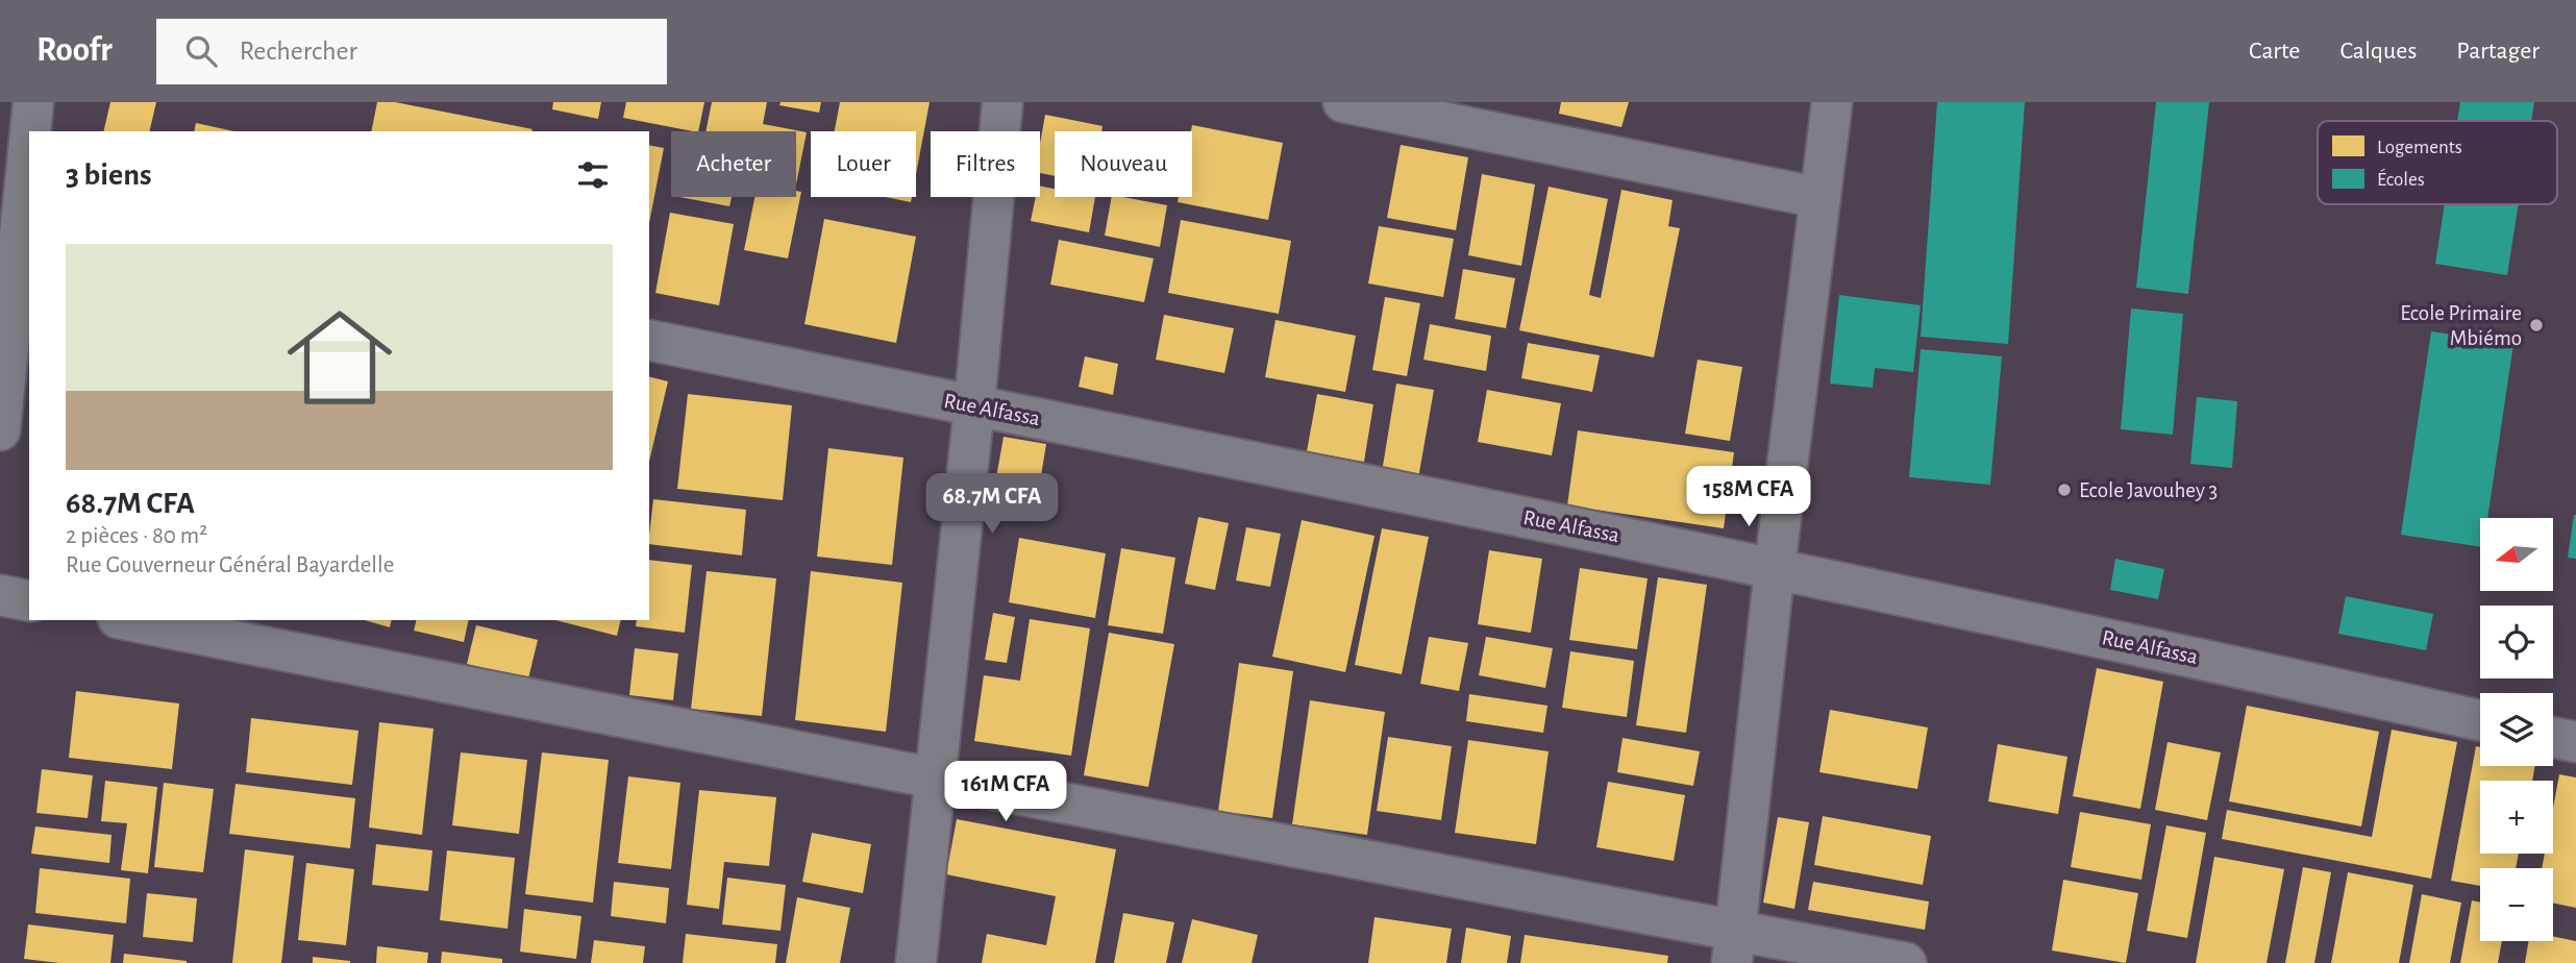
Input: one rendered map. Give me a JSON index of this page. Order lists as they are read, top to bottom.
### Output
{
  "streets": {
    "street": ["Rue Alfassa"]
  },
  "places": ["Ecole Primaire Mbiémo", "Ecole Javouhey 3"],
  "legend": ["Logements", "Écoles"],
  "north": "left",
  "page": {
    "header": "Roofr",
    "search": "Rechercher",
    "nav": ["Carte", "Calques", "Partager"],
    "chip": [
      "Acheter",
      "Louer",
      "Filtres",
      "Nouveau"
    ],
    "heading": "3 biens",
    "list": [
      {
        "name": "68.7M CFA",
        "note": "2 pièces · 80 m² · Rue Gouverneur Général Bayardelle"
      }
    ],
    "price": ["158M CFA", "68.7M CFA", "161M CFA"],
    "map_buttons": ["+", "−"]
  }
}
